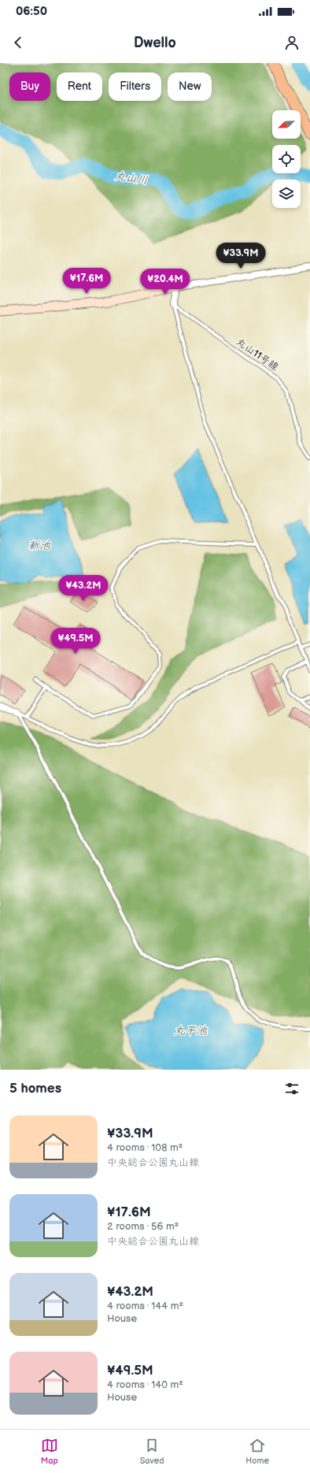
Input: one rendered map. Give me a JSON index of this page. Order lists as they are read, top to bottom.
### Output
{
  "streets": {
    "lane": ["丸山11号線"]
  },
  "water": ["丸山川", "新池", "丸平池"],
  "north": "bottom left",
  "page": {
    "status": "06:50",
    "header": "Dwello",
    "chip": [
      "Buy",
      "Rent",
      "Filters",
      "New"
    ],
    "price": [
      "¥33.9M",
      "¥17.6M",
      "¥20.4M",
      "¥43.2M",
      "¥49.5M"
    ],
    "heading": "5 homes",
    "list": [
      {
        "name": "¥33.9M",
        "note": "4 rooms · 108 m² · 中央総合公園丸山線"
      },
      {
        "name": "¥17.6M",
        "note": "2 rooms · 56 m² · 中央総合公園丸山線"
      },
      {
        "name": "¥43.2M",
        "note": "4 rooms · 144 m² · House"
      },
      {
        "name": "¥49.5M",
        "note": "4 rooms · 140 m² · House"
      }
    ],
    "tabs": ["Map", "Saved", "Home"]
  }
}
